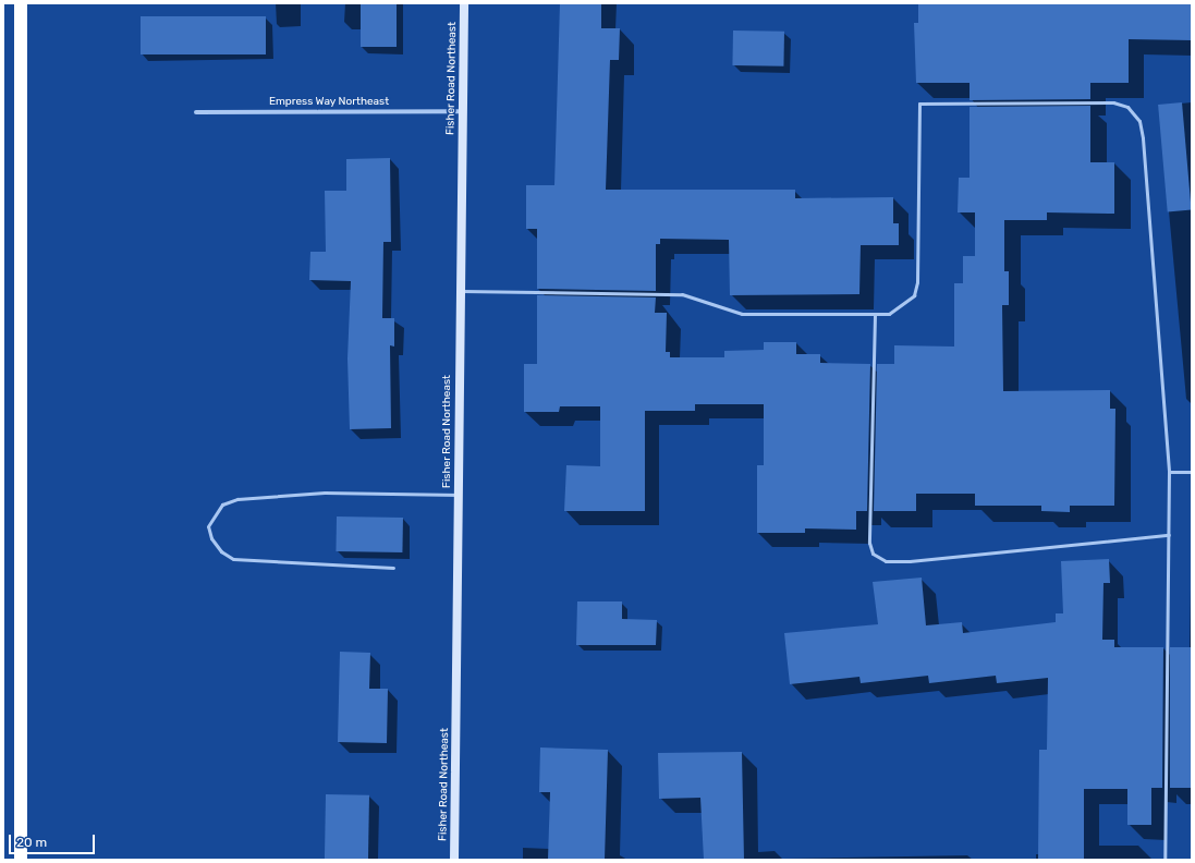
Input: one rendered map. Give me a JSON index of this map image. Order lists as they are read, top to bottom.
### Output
{
  "streets": {
    "street": ["Fisher Road Northeast", "Empress Way Northeast"]
  },
  "crossings": [
    ["Fisher Road Northeast", "Empress Way Northeast"]
  ],
  "scale_bar": "20 m"
}
